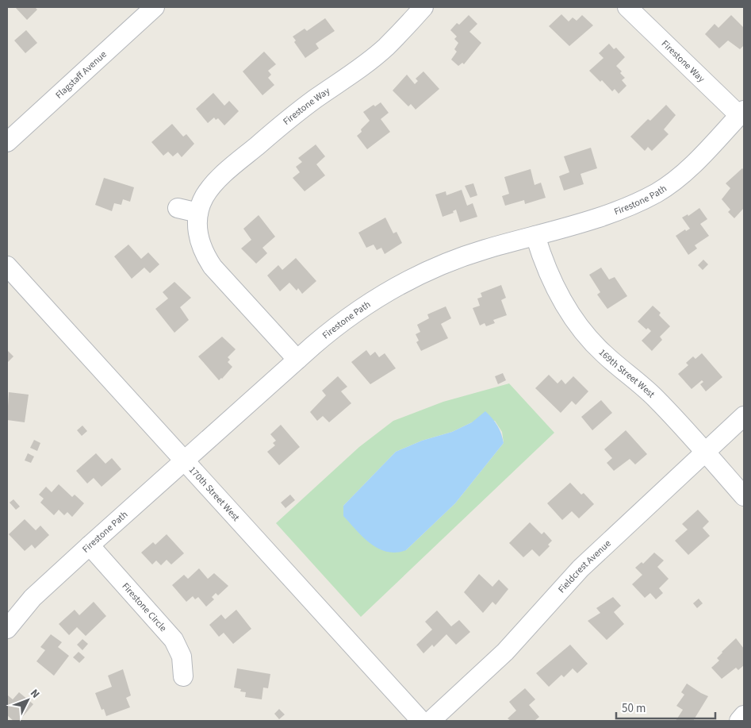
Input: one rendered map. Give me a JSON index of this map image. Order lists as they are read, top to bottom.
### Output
{
  "streets": {
    "street": [
      "Firestone Way",
      "Flagstaff Avenue",
      "Firestone Path",
      "169th Street West",
      "170th Street West",
      "Fieldcrest Avenue",
      "Firestone Circle"
    ]
  },
  "crossings": [
    ["Firestone Way", "Firestone Path"],
    ["Firestone Path", "169th Street West"],
    ["Firestone Path", "170th Street West"],
    ["Firestone Path", "Firestone Circle"],
    ["169th Street West", "Fieldcrest Avenue"]
  ],
  "scale_bar": "50 m",
  "north": "top right"
}
